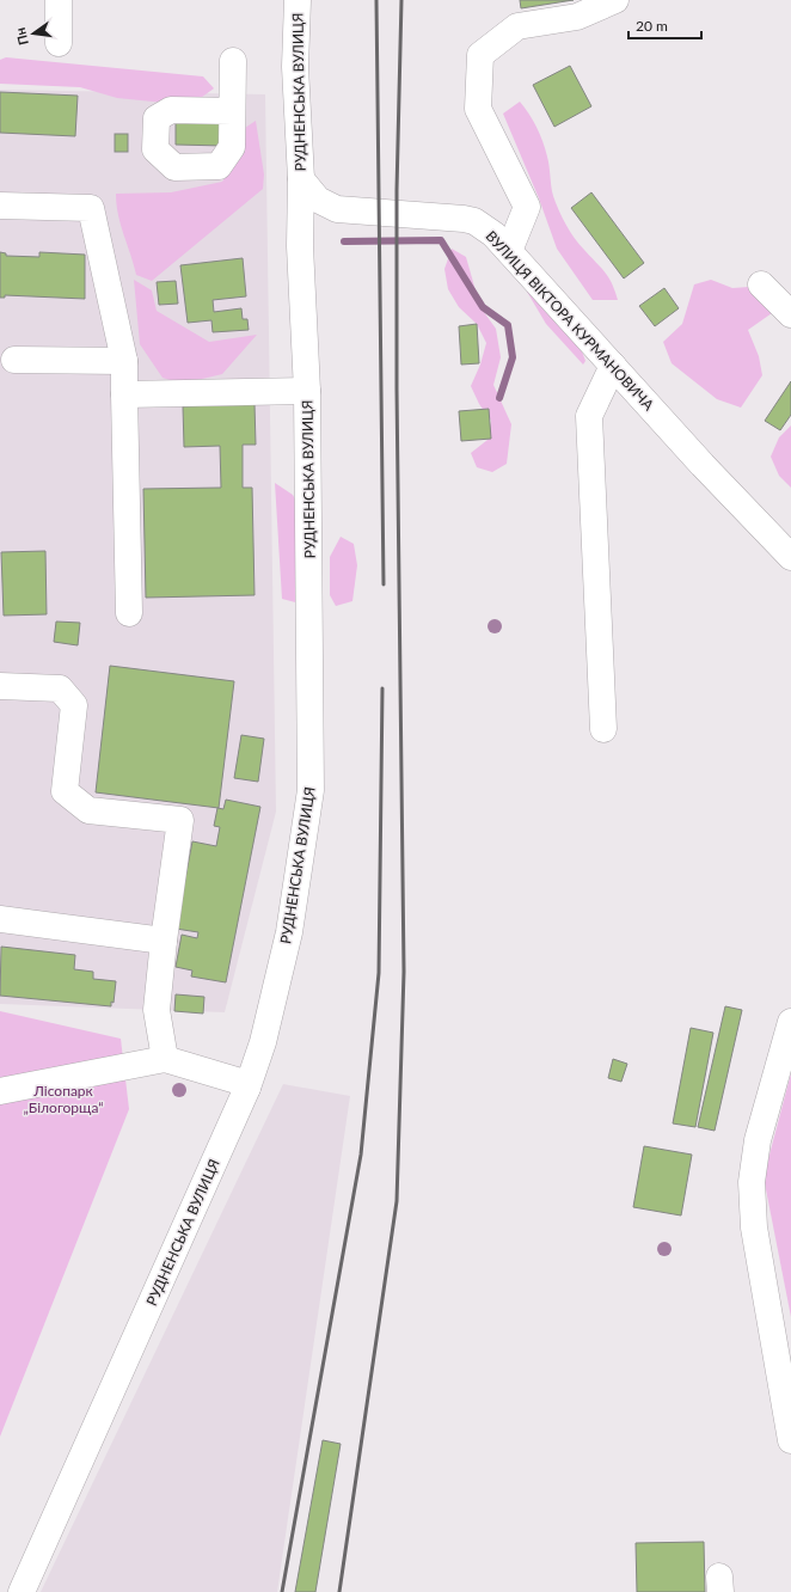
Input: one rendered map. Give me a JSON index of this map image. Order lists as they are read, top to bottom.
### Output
{
  "streets": {
    "street": ["РУДНЕНСЬКА ВУЛИЦЯ", "ВУЛИЦЯ ВІКТОРА КУРМАНОВИЧА"]
  },
  "crossings": [
    ["РУДНЕНСЬКА ВУЛИЦЯ", "ВУЛИЦЯ ВІКТОРА КУРМАНОВИЧА"]
  ],
  "parks": ["Лісопарк „Білогорща“"],
  "scale_bar": "20 m",
  "north": "left"
}
